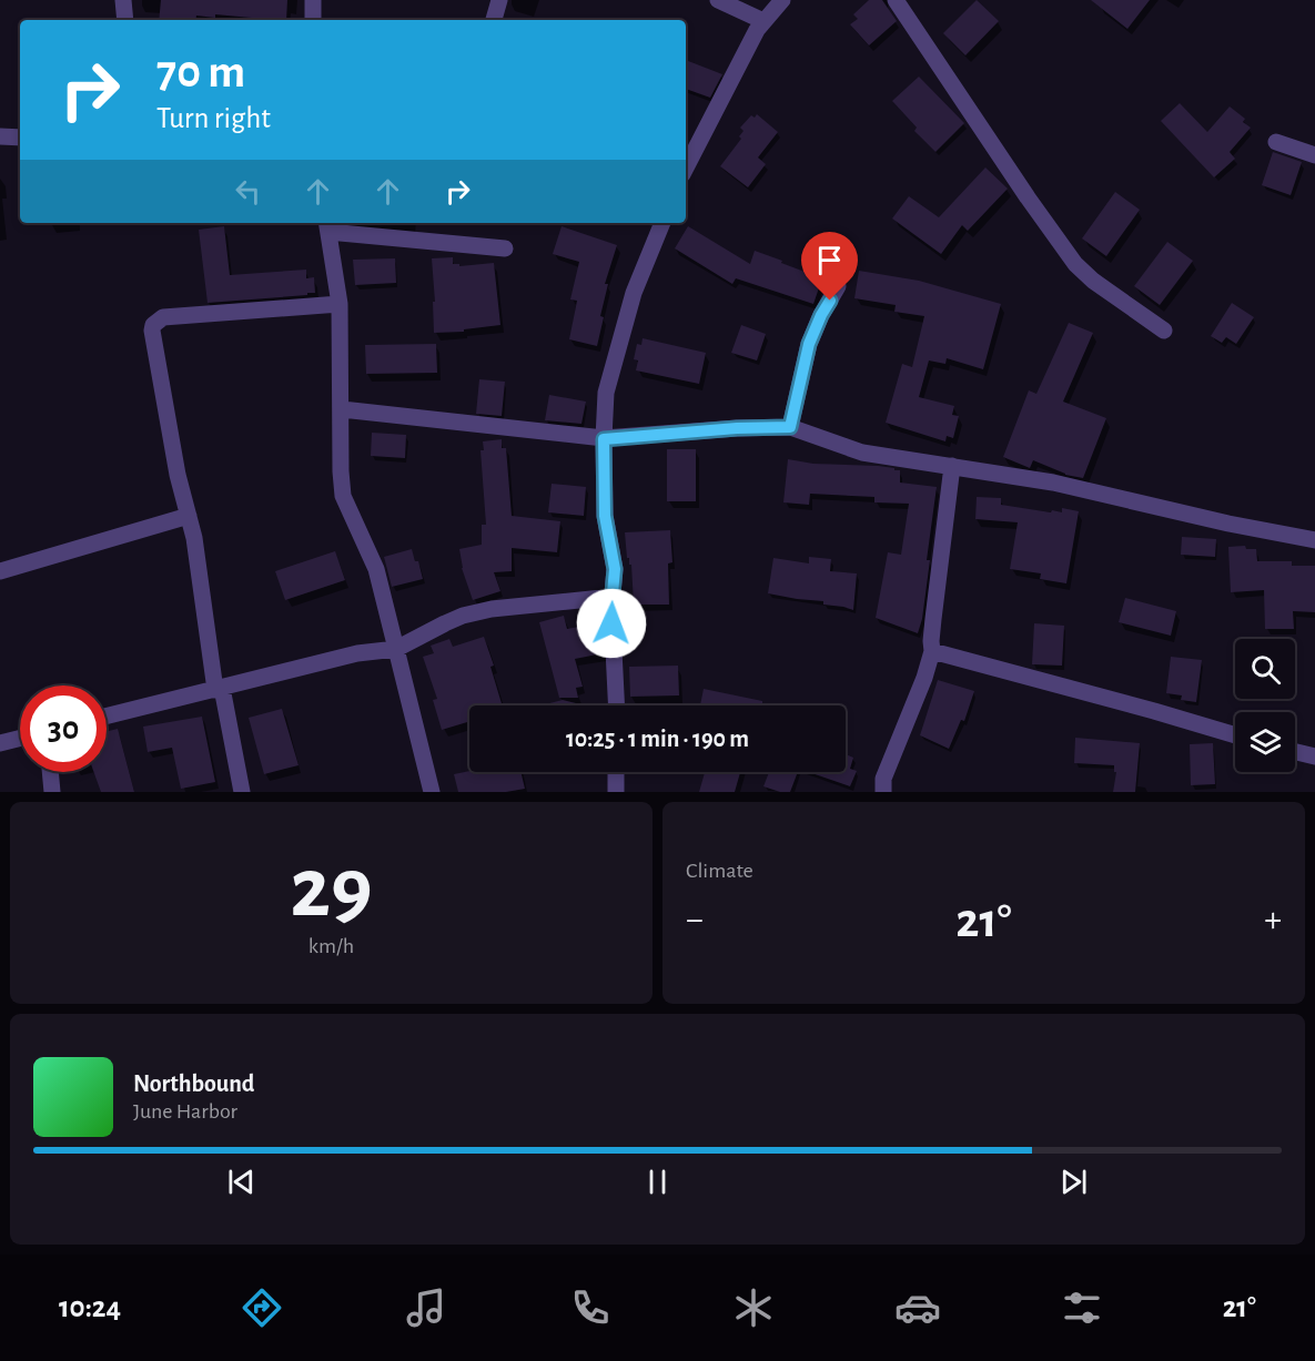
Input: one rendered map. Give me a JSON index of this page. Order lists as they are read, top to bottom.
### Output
{
  "page": {
    "turn": ["70 m", "Turn right"],
    "limit": "30",
    "trip": "10:25 · 1 min · 190 m",
    "tile": [
      ["29", "km/h"],
      "Climate"
    ],
    "heat": ["−", "21°", "+"],
    "song": ["Northbound", "June Harbor"],
    "tabs": ["10:24", "21°"]
  }
}
